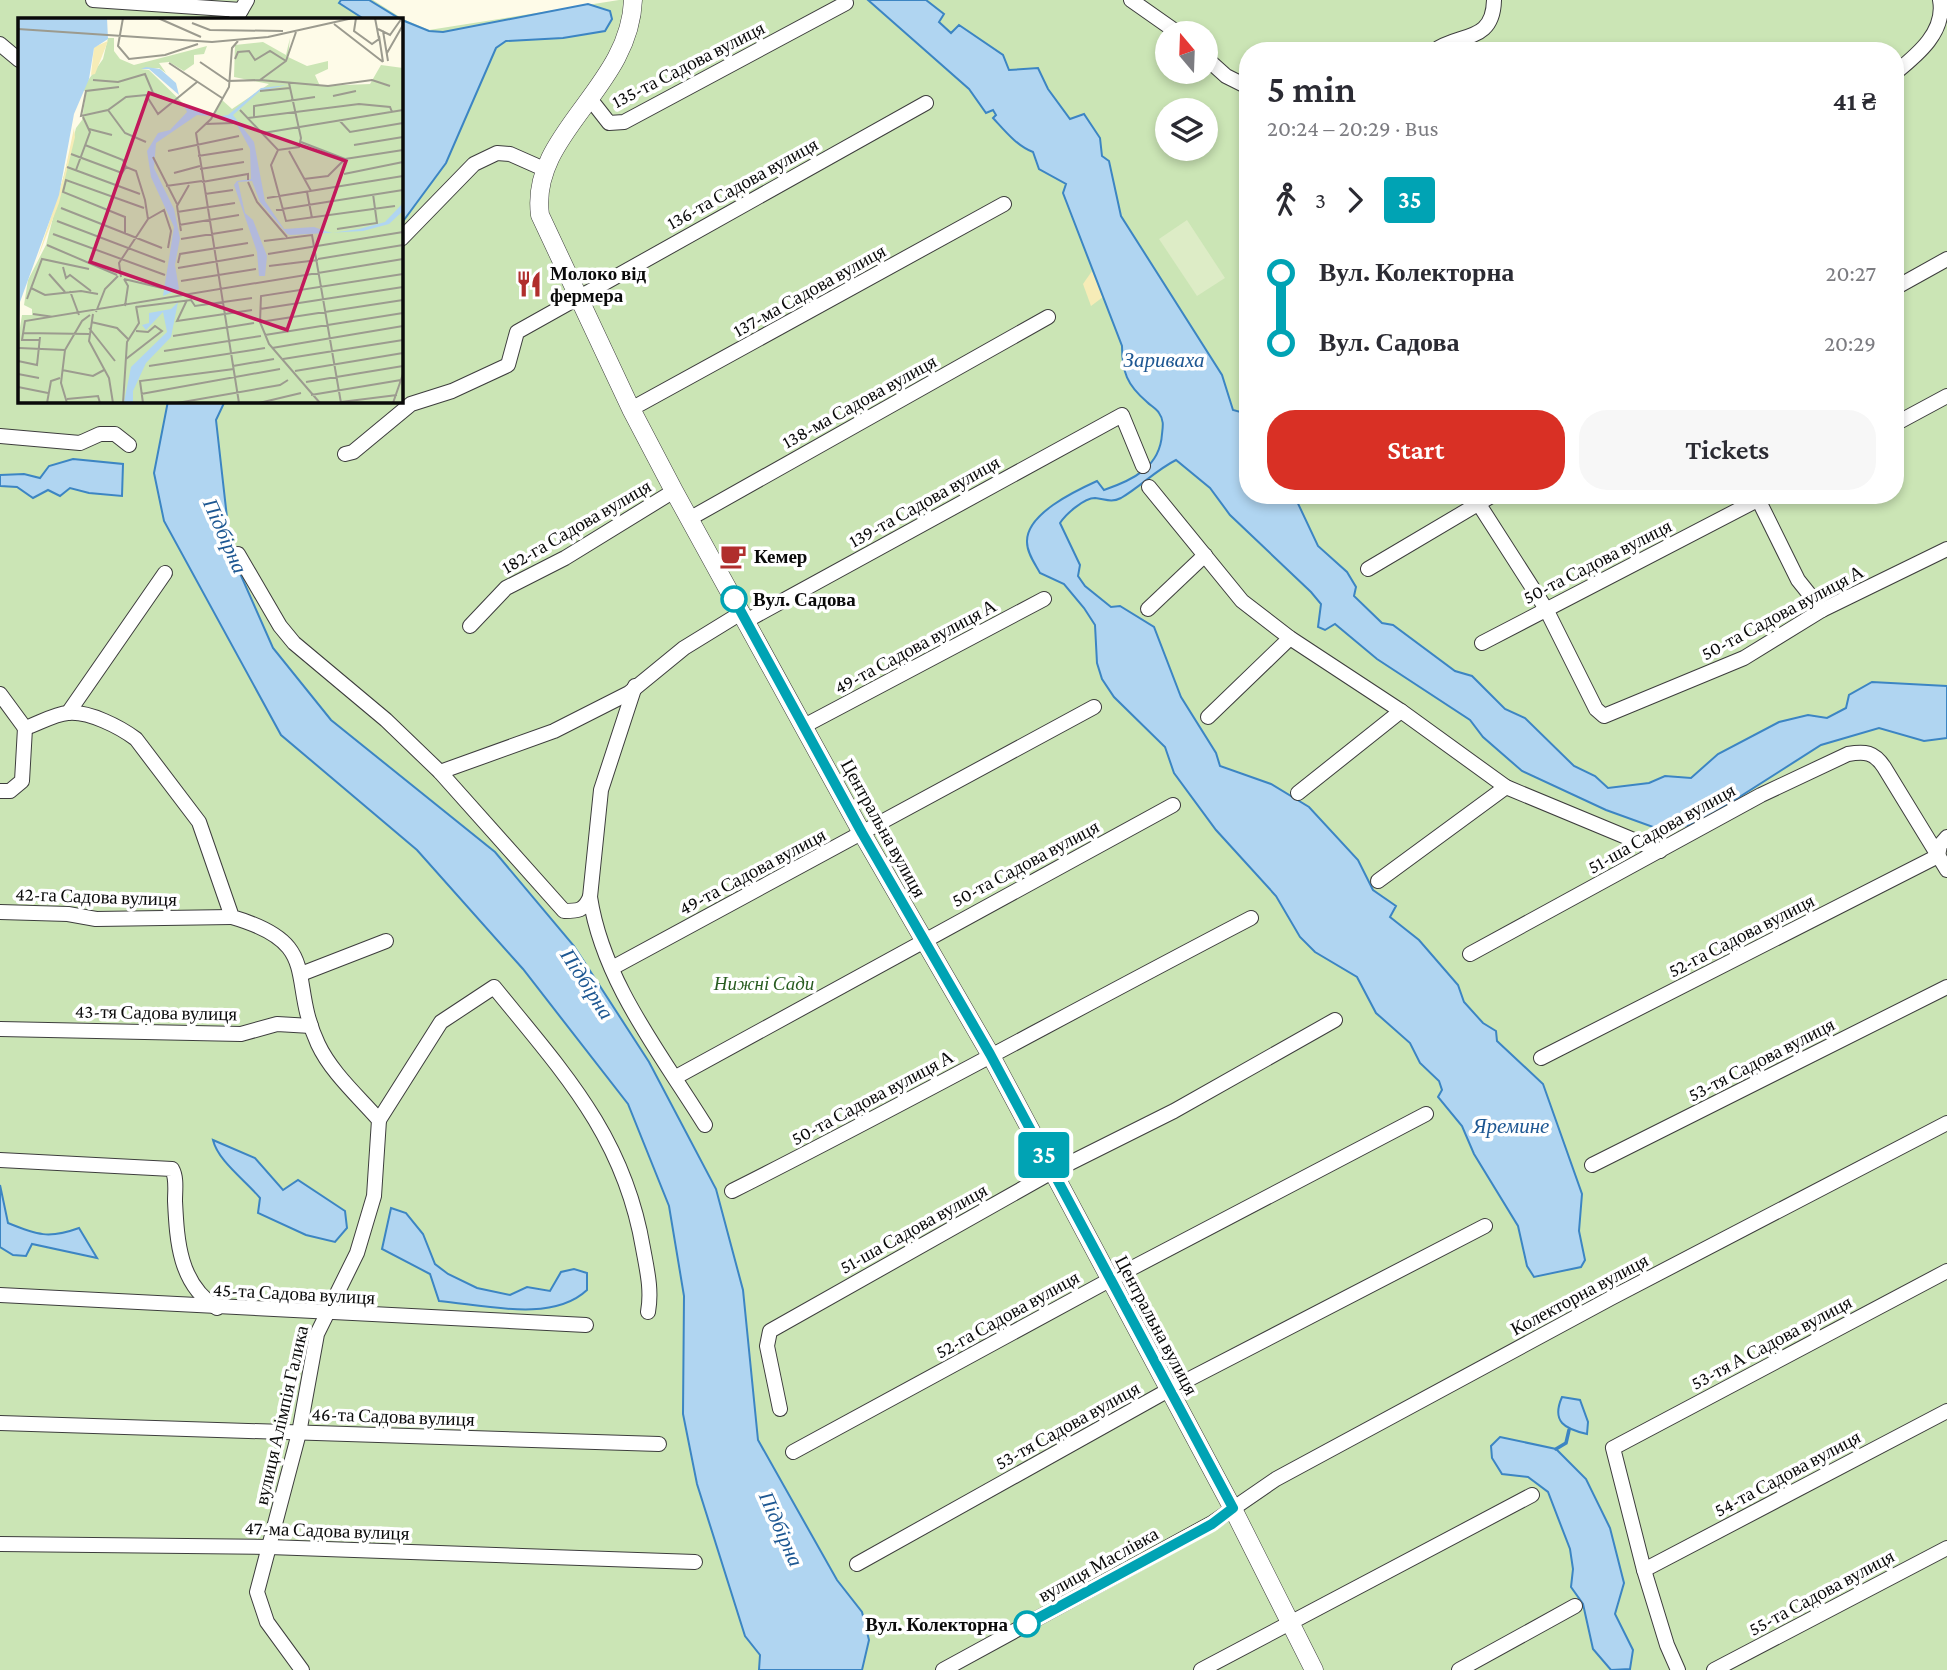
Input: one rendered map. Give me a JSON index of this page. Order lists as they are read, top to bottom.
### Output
{
  "streets": {
    "street": [
      "135-та Садова вулиця",
      "136-та Садова вулиця",
      "137-ма Садова вулиця",
      "138-ма Садова вулиця",
      "139-та Садова вулиця",
      "182-га Садова вулиця",
      "50-та Садова вулиця",
      "50-та Садова вулиця А",
      "49-та Садова вулиця А",
      "Центральна вулиця",
      "51-ша Садова вулиця",
      "49-та Садова вулиця",
      "42-га Садова вулиця",
      "52-га Садова вулиця",
      "43-тя Садова вулиця",
      "53-тя Садова вулиця",
      "45-та Садова вулиця",
      "Колекторна вулиця",
      "53-тя А Садова вулиця",
      "вулиця Алімпія Галика",
      "46-та Садова вулиця",
      "54-та Садова вулиця",
      "47-ма Садова вулиця",
      "вулиця Маслівка",
      "55-та Садова вулиця"
    ]
  },
  "crossings": [
    ["135-та Садова вулиця", "Центральна вулиця"],
    ["136-та Садова вулиця", "Центральна вулиця"],
    ["137-ма Садова вулиця", "Центральна вулиця"],
    ["138-ма Садова вулиця", "Центральна вулиця"],
    ["139-та Садова вулиця", "Центральна вулиця"],
    ["182-га Садова вулиця", "Центральна вулиця"],
    ["50-та Садова вулиця", "50-та Садова вулиця А"],
    ["50-та Садова вулиця", "Центральна вулиця"],
    ["50-та Садова вулиця А", "Центральна вулиця"],
    ["49-та Садова вулиця А", "Центральна вулиця"],
    ["Центральна вулиця", "51-ша Садова вулиця"],
    ["Центральна вулиця", "49-та Садова вулиця"],
    ["Центральна вулиця", "52-га Садова вулиця"],
    ["Центральна вулиця", "53-тя Садова вулиця"],
    ["Центральна вулиця", "Колекторна вулиця"],
    ["Центральна вулиця", "вулиця Маслівка"],
    ["51-ша Садова вулиця", "52-га Садова вулиця"],
    ["45-та Садова вулиця", "вулиця Алімпія Галика"],
    ["Колекторна вулиця", "вулиця Маслівка"],
    ["53-тя А Садова вулиця", "54-та Садова вулиця"],
    ["вулиця Алімпія Галика", "46-та Садова вулиця"],
    ["вулиця Алімпія Галика", "47-ма Садова вулиця"]
  ],
  "water": ["Зариваха", "Підбірна", "Яремине"],
  "parks": ["Нижні Сади"],
  "places": {
    "restaurant": ["Молоко від фермера"],
    "cafe": ["Кемер"],
    "other": ["Вул. Садова", "Вул. Колекторна"]
  },
  "lines": ["bus line 35"],
  "north": "top",
  "page": {
    "on_map": "35",
    "heading": ["5 min", "20:24 – 20:29 · Bus", "41 ₴"],
    "legs": ["3", "35"],
    "list": [
      {
        "name": "Вул. Колекторна",
        "value": "20:27"
      },
      {
        "name": "Вул. Садова",
        "value": "20:29"
      }
    ],
    "buttons": ["Start", "Tickets"]
  }
}
